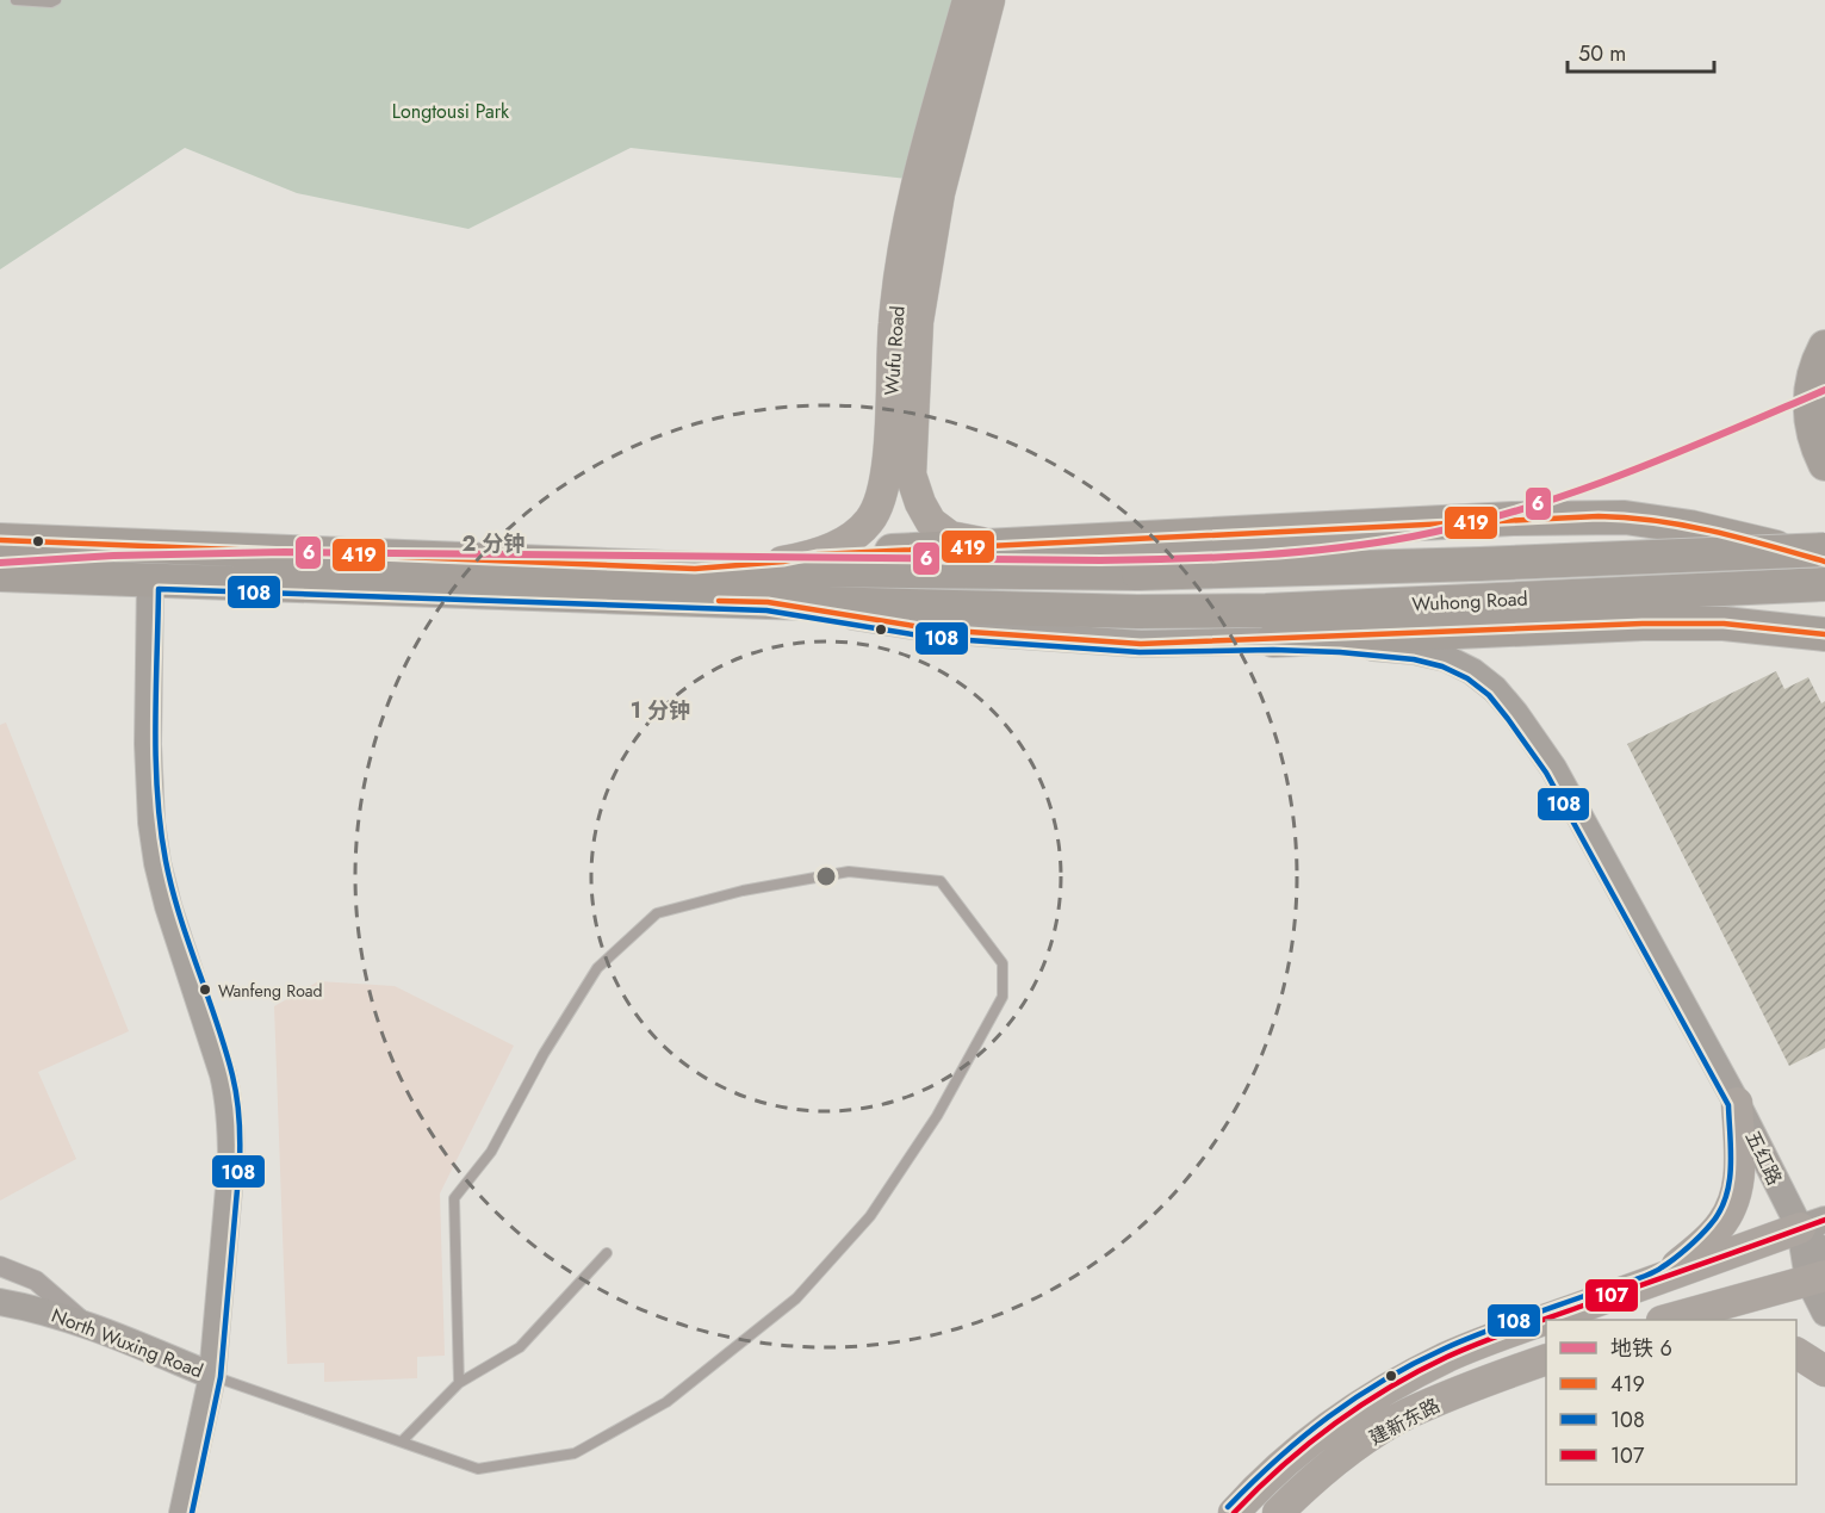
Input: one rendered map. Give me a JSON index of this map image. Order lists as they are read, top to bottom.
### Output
{
  "streets": {
    "highway": ["Wuhong Road"],
    "main road": [
      "Wufu Road",
      "五红路",
      "North Wuxing Road",
      "建新东路"
    ]
  },
  "crossings": [
    ["Wufu Road", "Wuhong Road"],
    ["Wuhong Road", "五红路"],
    ["五红路", "建新东路"]
  ],
  "parks": ["Longtousi Park"],
  "places": ["Wanfeng Road"],
  "lines": [
    "metro line 6",
    "transit line 419",
    "transit line 108",
    "transit line 107"
  ],
  "legend": [
    "地铁 6",
    "419",
    "108",
    "107"
  ],
  "scale_bar": "50 m",
  "rings": ["2 分钟", "1 分钟"]
}
